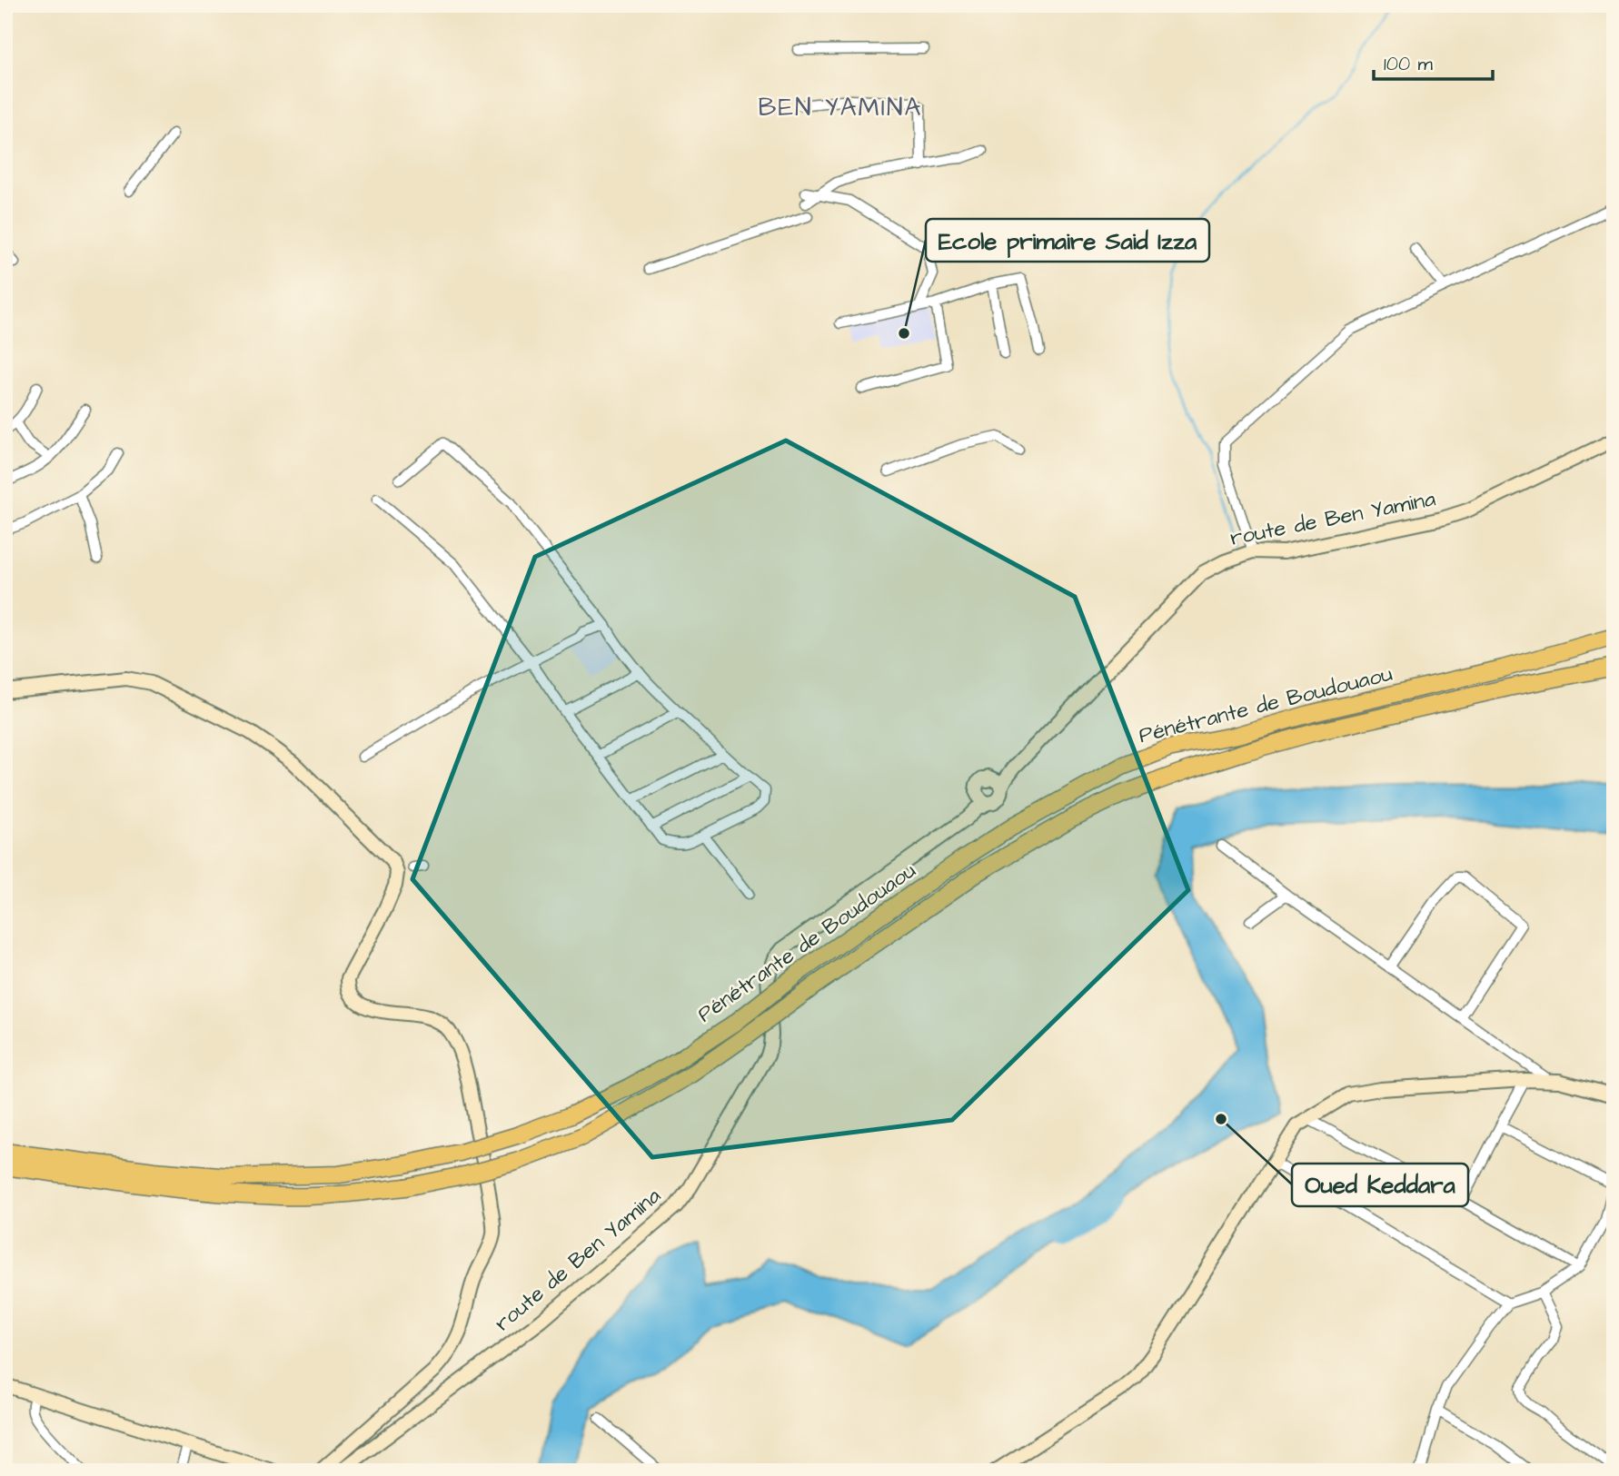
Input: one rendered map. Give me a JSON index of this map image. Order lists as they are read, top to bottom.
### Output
{
  "streets": {
    "highway": ["Pénétrante de Boudouaou"],
    "street": ["route de Ben Yamina"]
  },
  "districts": ["BEN YAMINA"],
  "places": ["Ecole primaire Said Izza", "Oued Keddara"],
  "scale_bar": "100 m"
}
